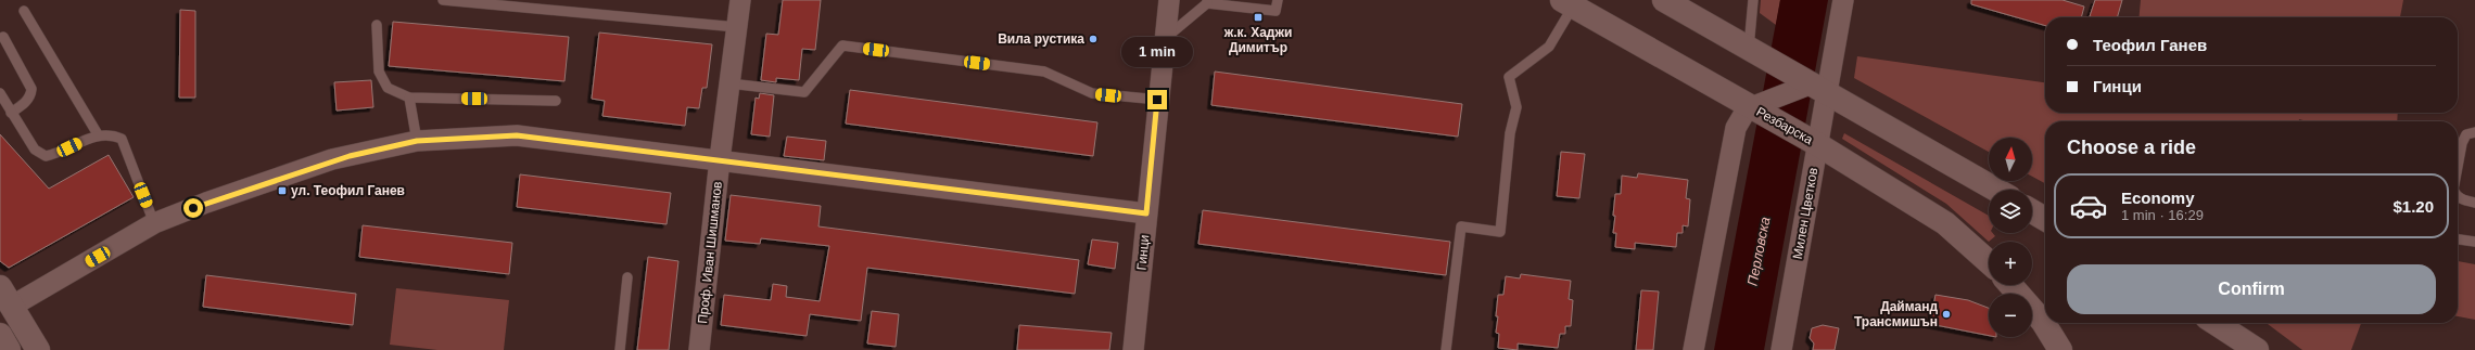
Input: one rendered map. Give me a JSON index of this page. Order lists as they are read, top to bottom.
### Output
{
  "streets": {
    "street": [
      "Резбарска",
      "Милен Цветков",
      "Проф. Иван Шишманов",
      "Гинци"
    ]
  },
  "crossings": [
    ["Резбарска", "Милен Цветков"]
  ],
  "water": ["Перловска"],
  "places": {
    "transit": ["ж.к. Хаджи Димитър", "ул. Теофил Ганев"],
    "other": ["Вила рустика", "Дайманд Трансмишън"]
  },
  "north": "top",
  "page": {
    "banner": ["Теофил Ганев", "Гинци"],
    "bubble": "1 min",
    "heading": "Choose a ride",
    "map_buttons": ["+", "−"],
    "list": [
      {
        "name": "Economy",
        "note": "1 min · 16:29",
        "value": "$1.20"
      }
    ],
    "buttons": "Confirm"
  }
}
